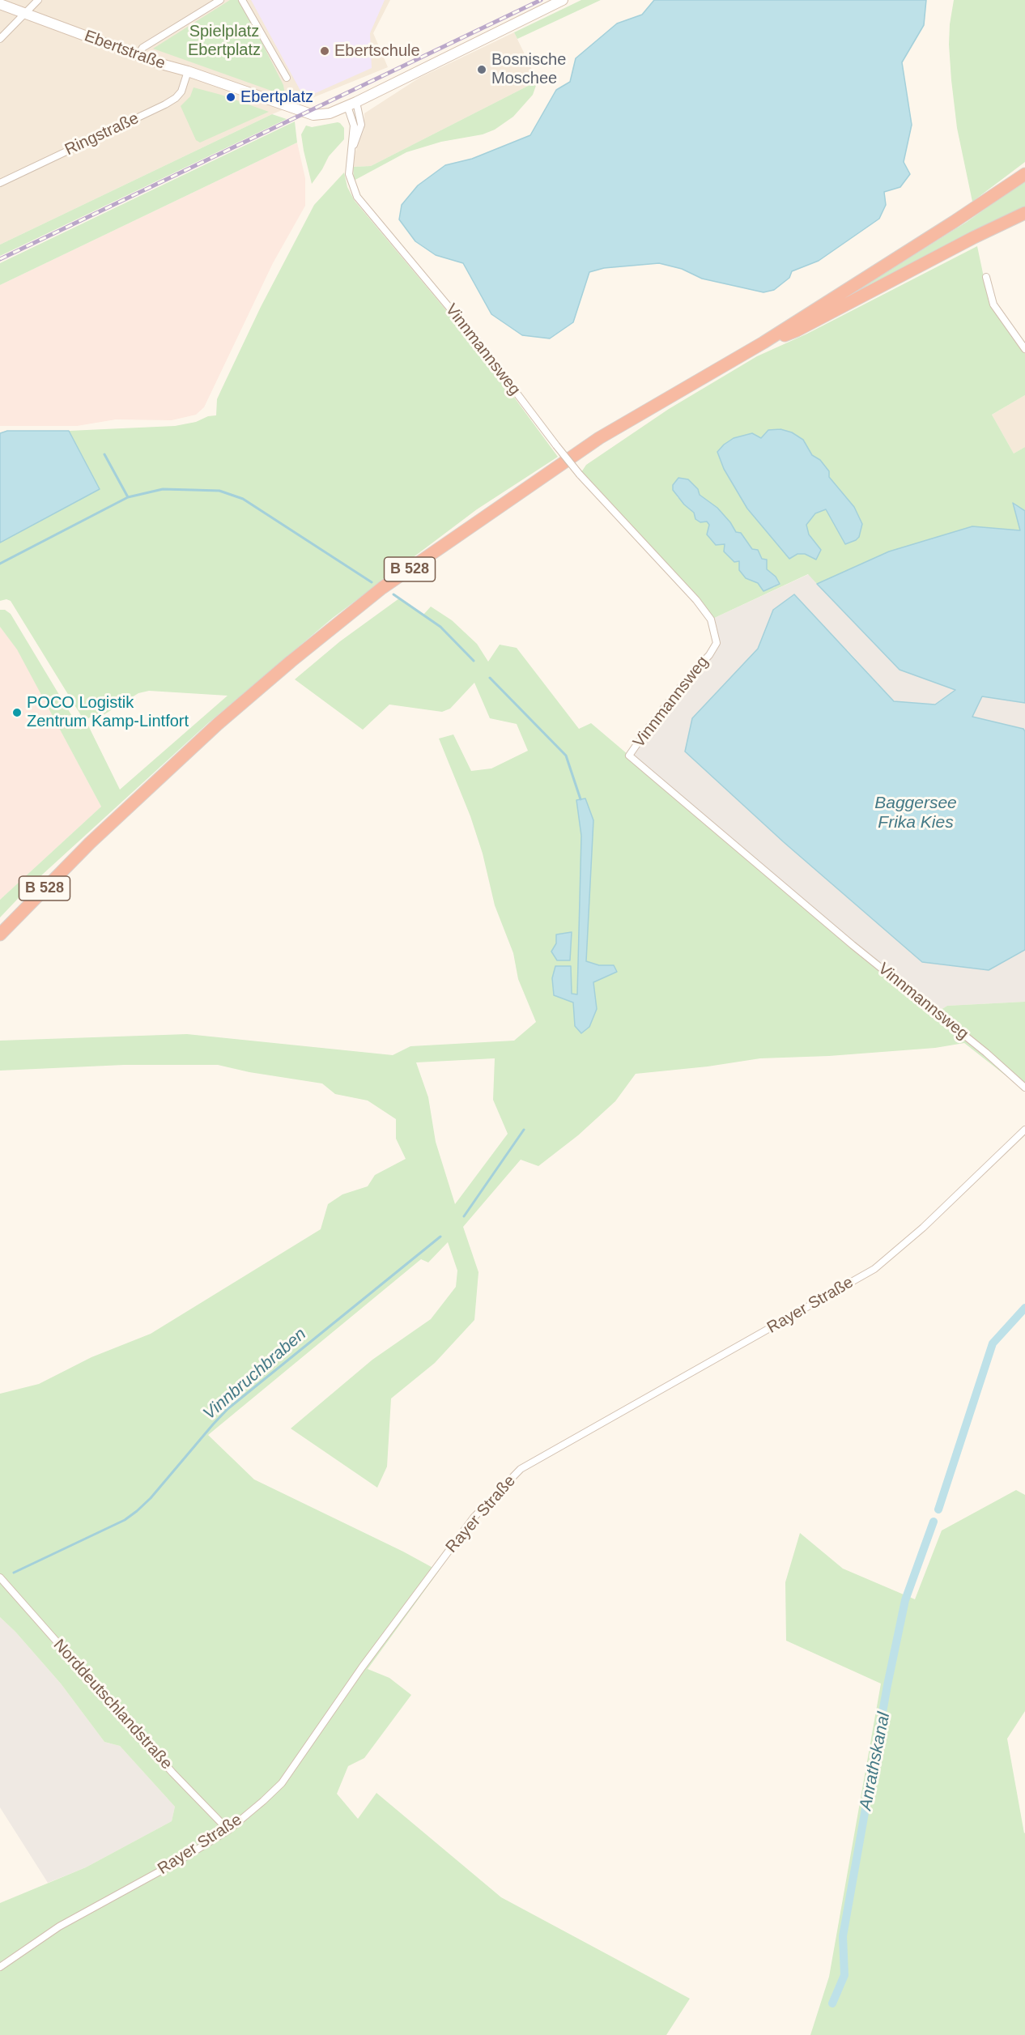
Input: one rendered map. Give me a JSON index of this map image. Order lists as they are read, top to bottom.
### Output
{
  "streets": {
    "highway": ["B 528"],
    "street": [
      "Ebertstraße",
      "Ringstraße",
      "Vinnmannsweg",
      "Rayer Straße",
      "Norddeutschlandstraße"
    ]
  },
  "crossings": [
    ["Ebertstraße", "Ringstraße"],
    ["Ebertstraße", "Vinnmannsweg"],
    ["Rayer Straße", "Norddeutschlandstraße"]
  ],
  "water": ["Baggersee Frika Kies", "Vinnbruchbraben", "Anrathskanal"],
  "parks": ["Spielplatz Ebertplatz"],
  "places": [
    "Ebertschule",
    "Bosnische Moschee",
    "Ebertplatz",
    "POCO Logistik Zentrum Kamp-Lintfort"
  ]
}
